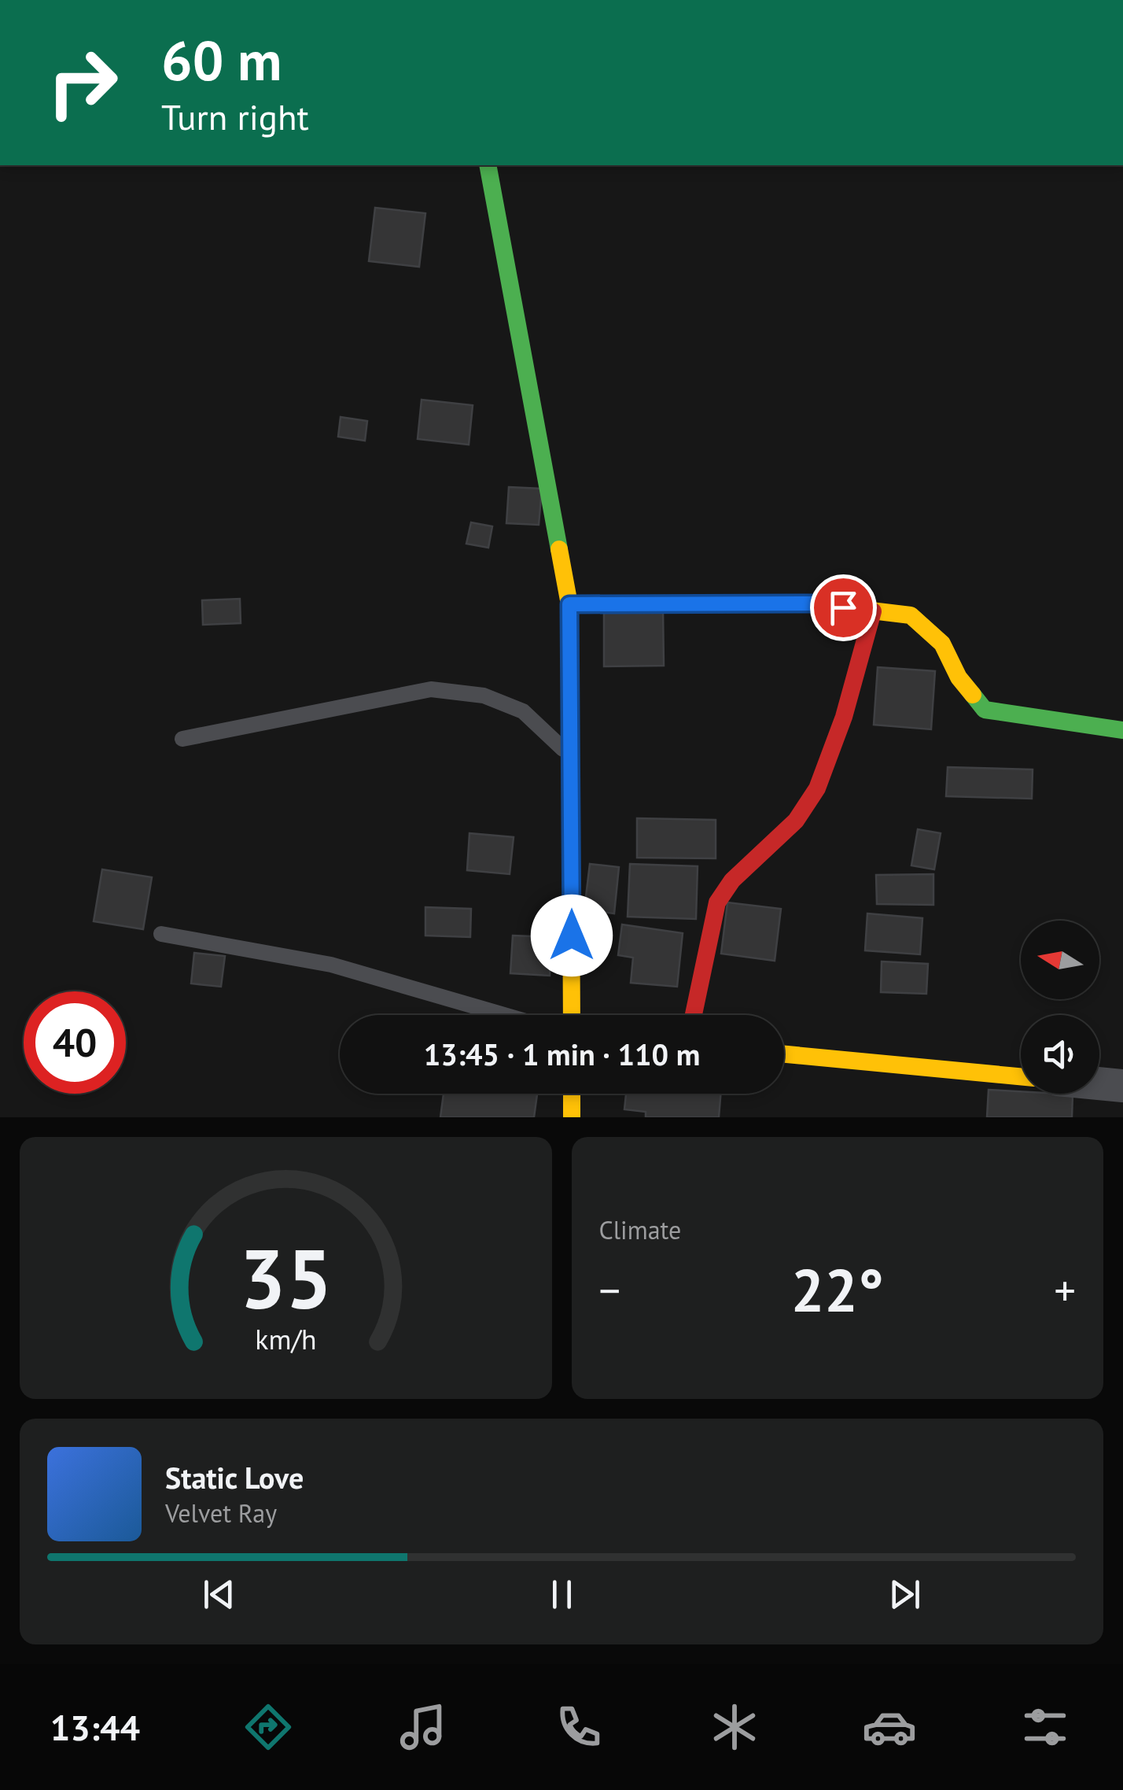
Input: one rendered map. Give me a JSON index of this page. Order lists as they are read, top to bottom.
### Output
{
  "north": "left",
  "page": {
    "turn": ["60 m", "Turn right"],
    "limit": "40",
    "trip": "13:45 · 1 min · 110 m",
    "tile": "Climate",
    "heat": ["−", "22°", "+"],
    "song": ["Static Love", "Velvet Ray"],
    "tabs": "13:44",
    "gauge": ["35", "km/h"]
  }
}
